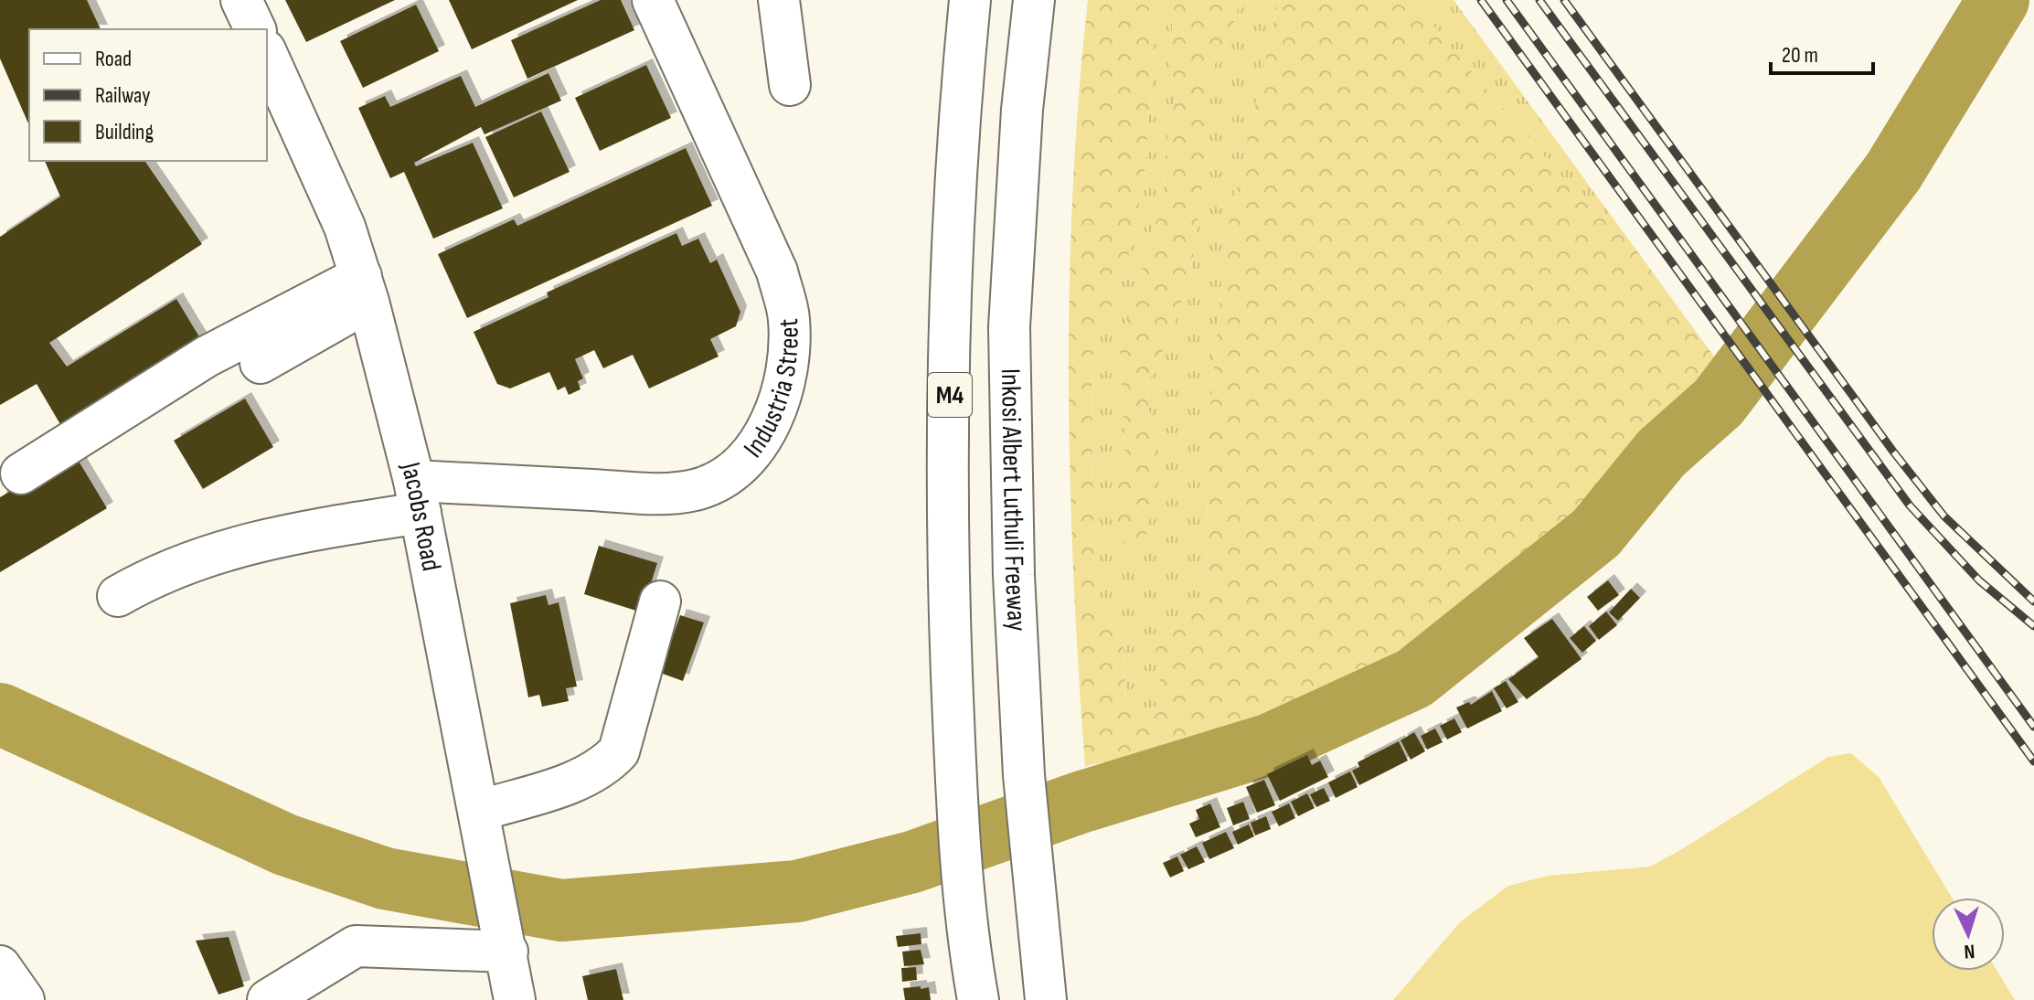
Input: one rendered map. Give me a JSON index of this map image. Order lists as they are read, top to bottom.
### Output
{
  "streets": {
    "main road": [
      "Industria Street",
      "M4",
      "Inkosi Albert Luthuli Freeway",
      "Jacobs Road"
    ]
  },
  "crossings": [
    ["Industria Street", "Jacobs Road"]
  ],
  "legend": ["Road", "Railway", "Building"],
  "scale_bar": "20 m",
  "north": "bottom"
}
